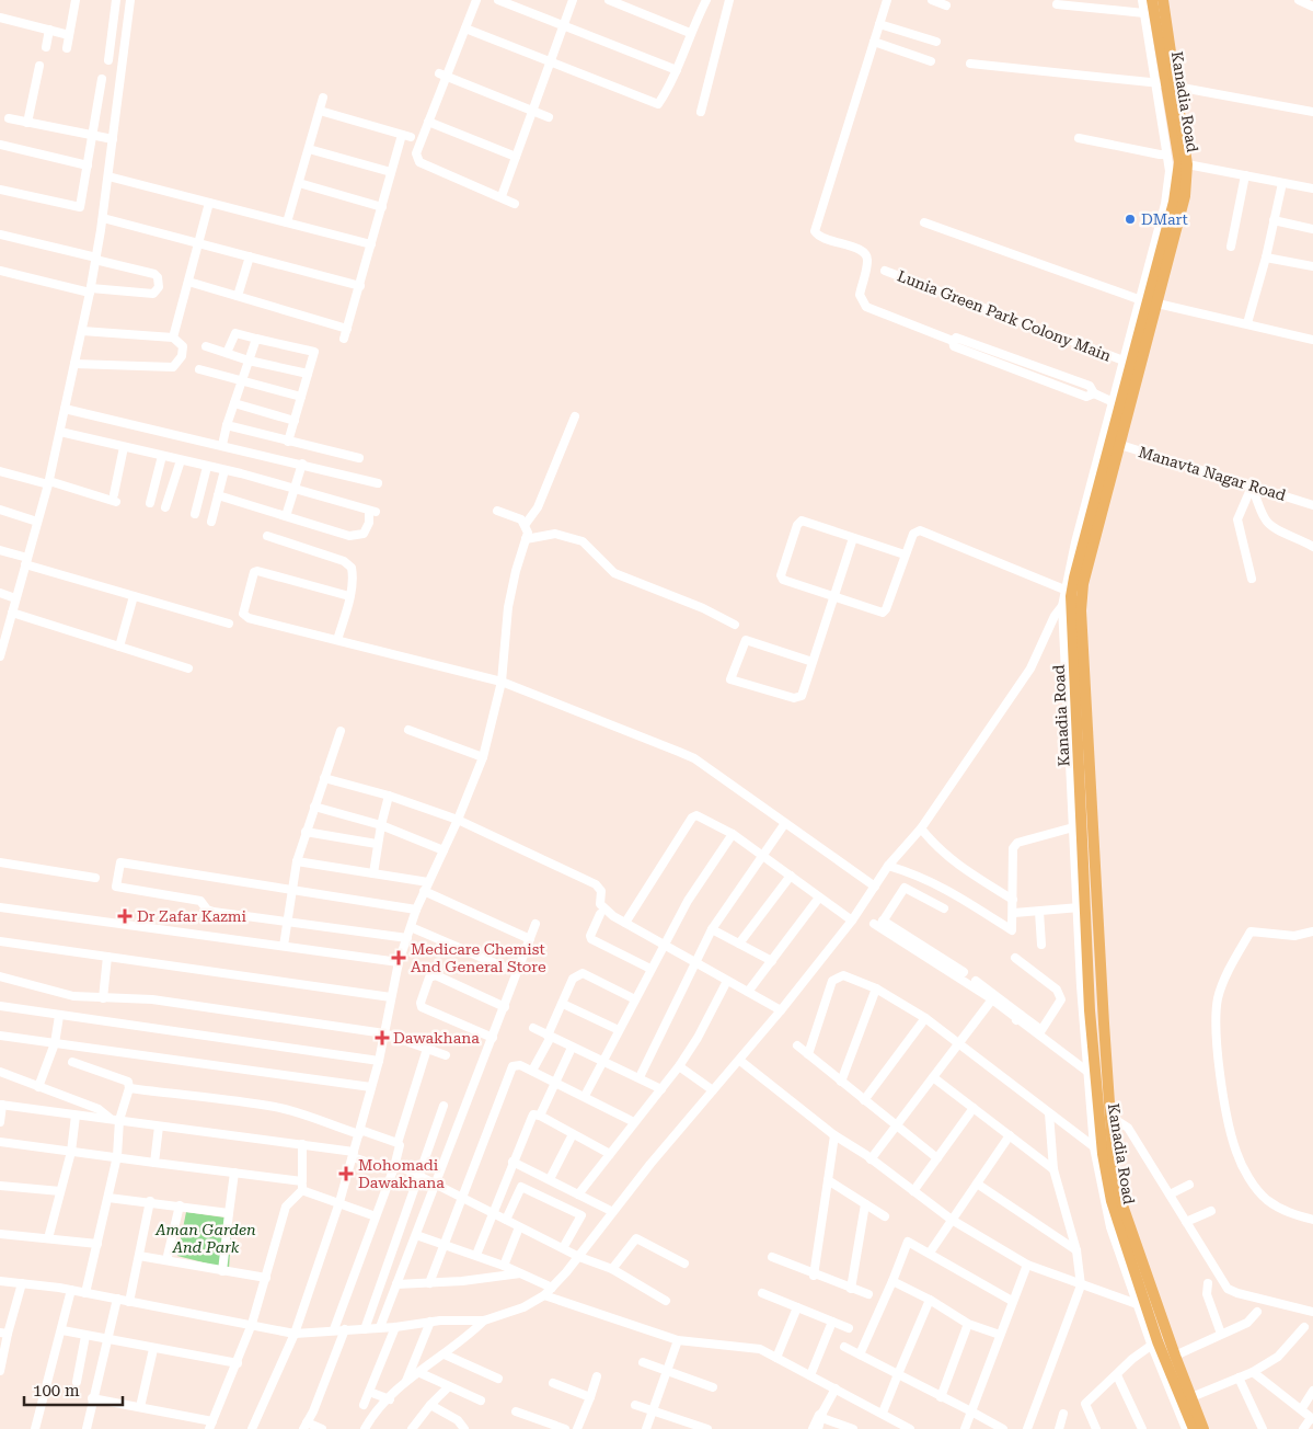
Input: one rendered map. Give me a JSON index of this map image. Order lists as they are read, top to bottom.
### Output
{
  "streets": {
    "main road": ["Kanadia Road"],
    "street": ["Lunia Green Park Colony Main", "Manavta Nagar Road"]
  },
  "crossings": [
    ["Kanadia Road", "Manavta Nagar Road"]
  ],
  "parks": ["Aman Garden And Park"],
  "places": {
    "other": ["DMart"],
    "health": [
      "Dr Zafar Kazmi",
      "Medicare Chemist And General Store",
      "Dawakhana",
      "Mohomadi Dawakhana"
    ]
  },
  "scale_bar": "100 m"
}
